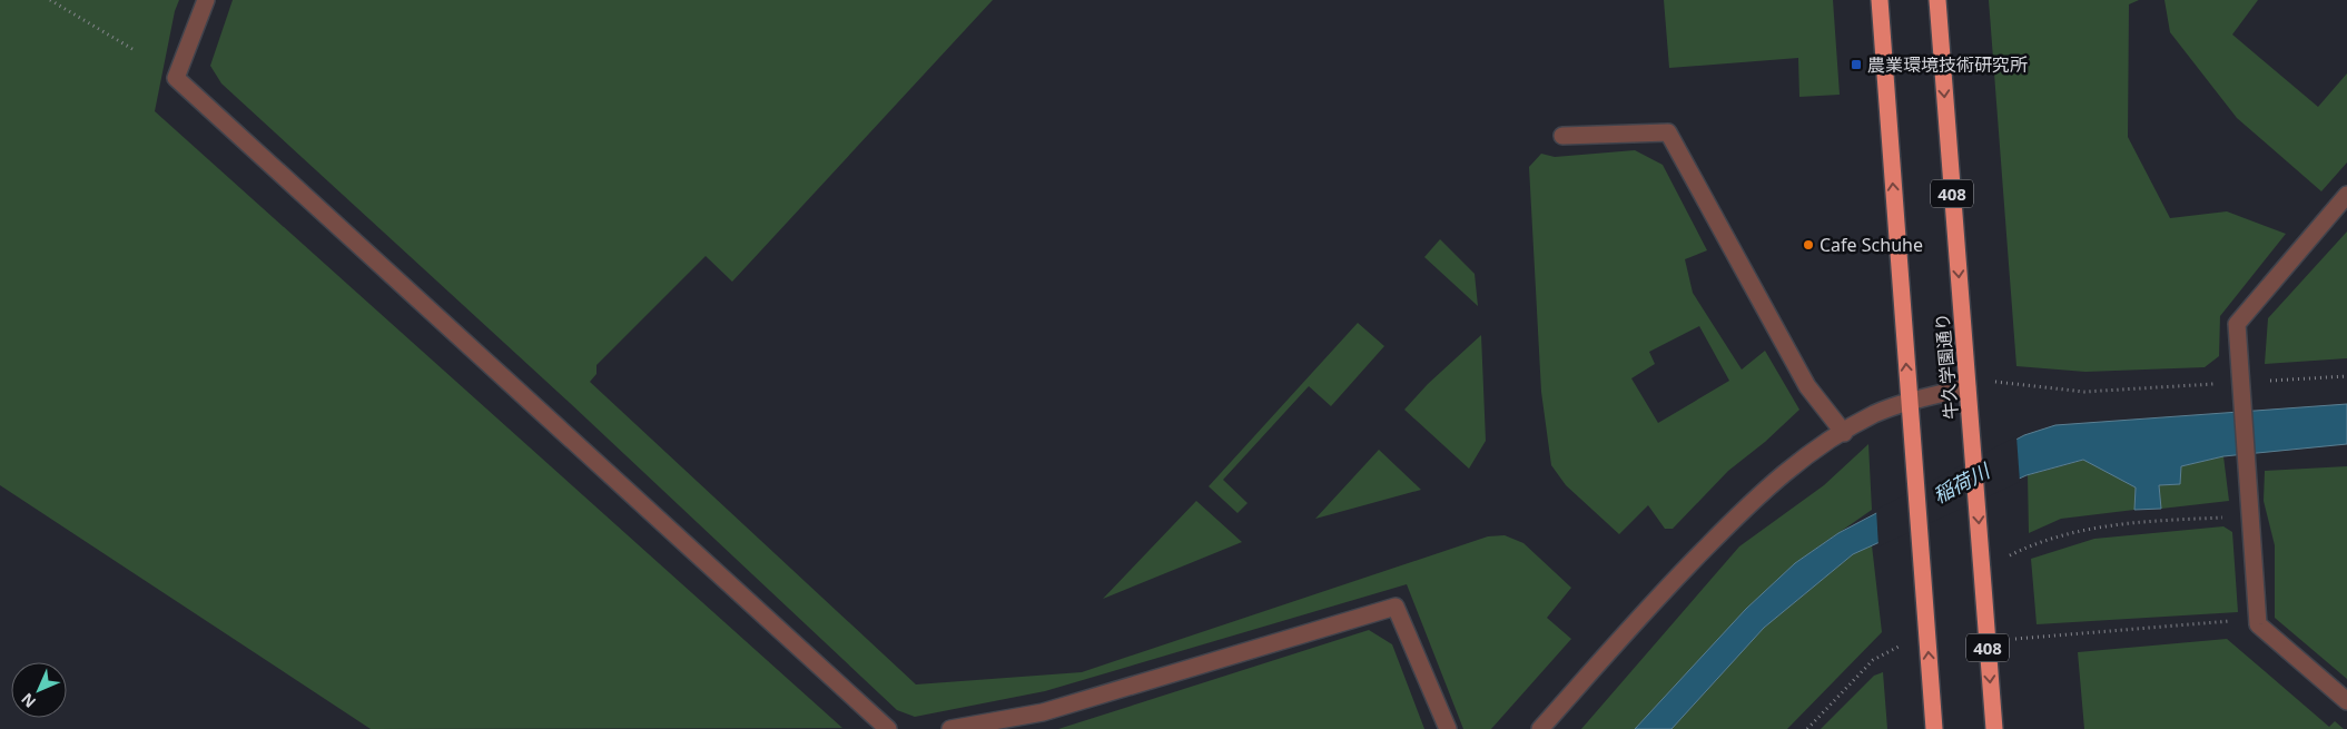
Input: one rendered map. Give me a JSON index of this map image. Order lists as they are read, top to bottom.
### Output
{
  "streets": {
    "highway": ["408", "牛久学園通り"]
  },
  "water": ["稲荷川"],
  "places": {
    "transit": ["農業環境技術研究所"],
    "other": ["Cafe Schuhe"]
  },
  "north": "bottom left"
}
